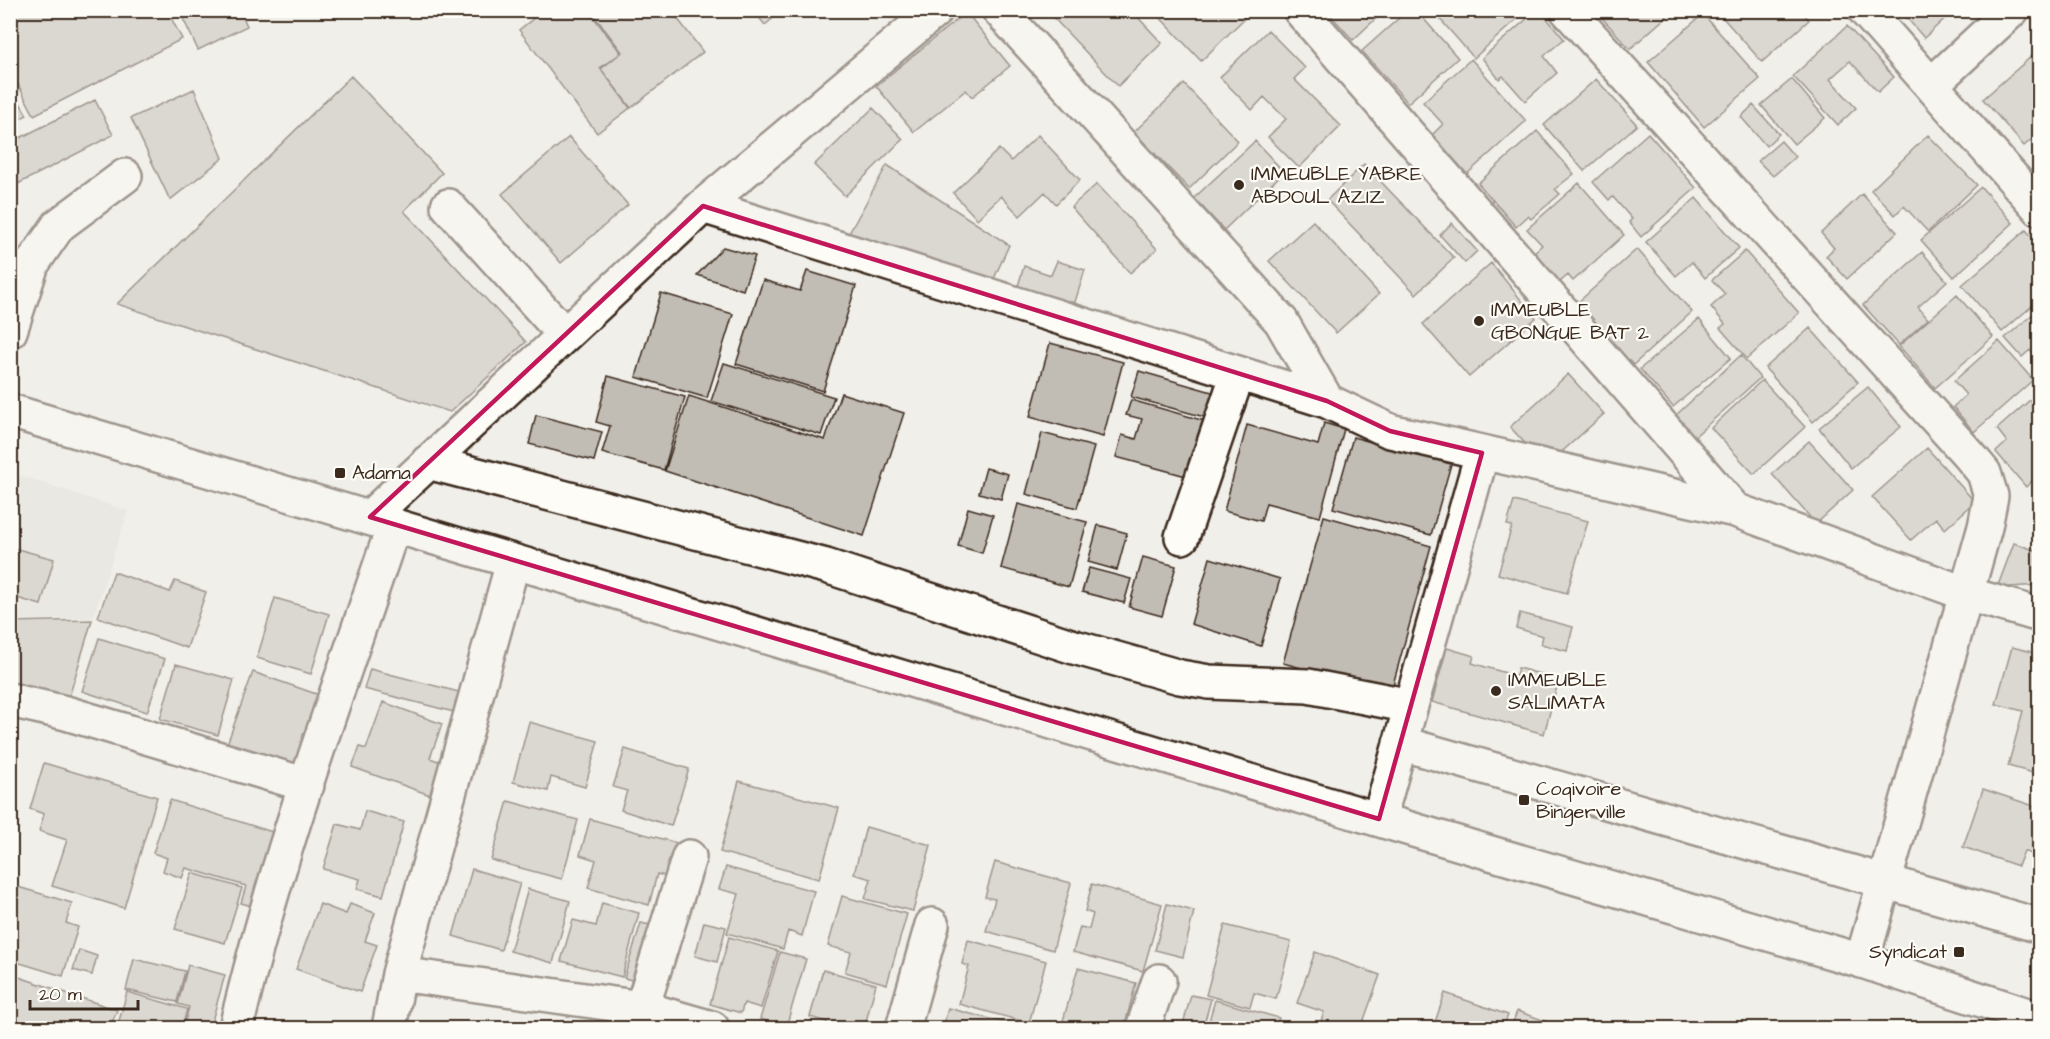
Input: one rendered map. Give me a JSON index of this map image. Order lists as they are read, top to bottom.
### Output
{
  "places": {
    "other": ["IMMEUBLE YABRE ABDOUL AZIZ", "IMMEUBLE GBONGUE BAT 2", "IMMEUBLE SALIMATA"],
    "transit": ["Adama", "Coqivoire Bingerville", "Syndicat"]
  },
  "scale_bar": "20 m"
}
